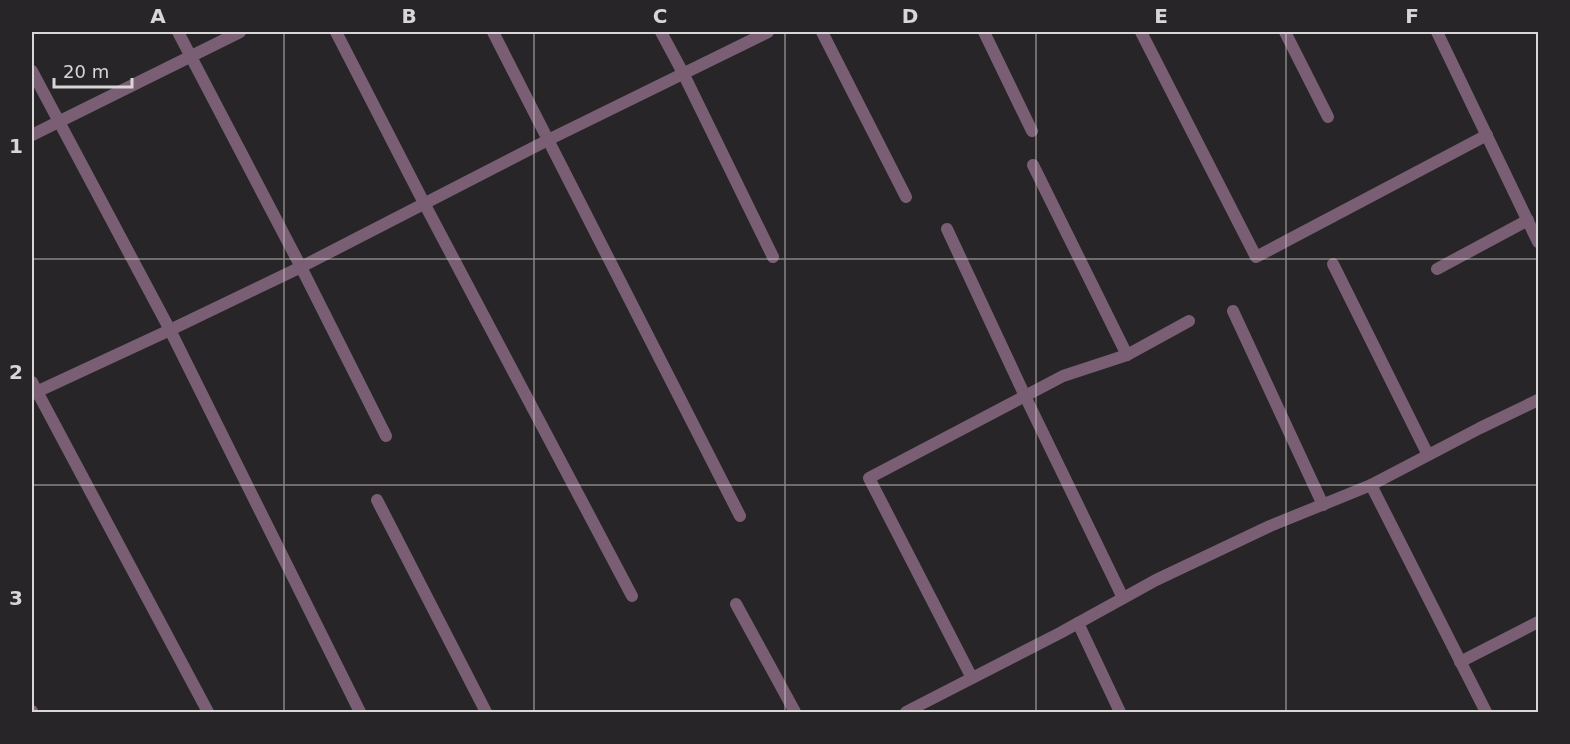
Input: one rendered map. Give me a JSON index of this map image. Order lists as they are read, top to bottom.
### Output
{
  "scale_bar": "20 m",
  "grid": {
    "columns": [
      "A",
      "B",
      "C",
      "D",
      "E",
      "F"
    ],
    "rows": ["1", "2", "3"]
  }
}
